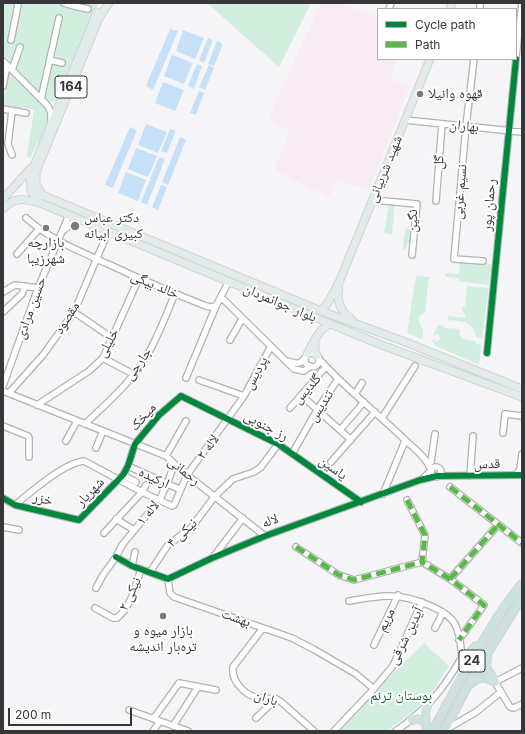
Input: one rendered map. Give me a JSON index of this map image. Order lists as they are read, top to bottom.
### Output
{
  "streets": {
    "highway": ["24"],
    "main road": ["164", "شهید شربیانی", "بلوار جوانمردان"],
    "street": [
      "بهاران",
      "گل",
      "نسیم غربی",
      "رحمان پور",
      "نگین",
      "خالد بیگی",
      "حسین مرادی",
      "مقصود",
      "خلیلی",
      "جارچی",
      "پردیس",
      "گلدیس",
      "تندیس",
      "میخک",
      "رز جنوبی",
      "لاله ۲",
      "قدس",
      "یاسین",
      "رحمانی",
      "ارکیده",
      "شهریار",
      "خزر",
      "لاله ۱",
      "لاله",
      "نیکی ۴",
      "نیکی ۲",
      "بهشت",
      "مریم",
      "آیدین شرقی",
      "باران"
    ]
  },
  "crossings": [
    ["164", "بلوار جوانمردان"],
    ["بهاران", "گل"],
    ["بهاران", "شهید شربیانی"],
    ["بهاران", "نسیم غربی"],
    ["بهاران", "رحمان پور"],
    ["شهید شربیانی", "نگین"],
    ["شهید شربیانی", "بلوار جوانمردان"],
    ["خالد بیگی", "حسین مرادی"],
    ["خالد بیگی", "مقصود"],
    ["خالد بیگی", "خلیلی"],
    ["خالد بیگی", "جارچی"],
    ["بلوار جوانمردان", "حسین مرادی"],
    ["بلوار جوانمردان", "مقصود"],
    ["مقصود", "رحمانی"],
    ["خلیلی", "رحمانی"],
    ["جارچی", "رحمانی"],
    ["پردیس", "رز جنوبی"],
    ["پردیس", "لاله ۲"],
    ["تندیس", "رز جنوبی"],
    ["تندیس", "یاسین"],
    ["میخک", "رز جنوبی"],
    ["میخک", "رحمانی"],
    ["میخک", "ارکیده"],
    ["میخک", "شهریار"],
    ["رز جنوبی", "لاله ۲"],
    ["رز جنوبی", "یاسین"],
    ["رز جنوبی", "نیکی ۴"],
    ["لاله ۲", "رحمانی"],
    ["لاله ۲", "لاله ۱"],
    ["قدس", "لاله"],
    ["یاسین", "لاله"],
    ["رحمانی", "لاله ۱"],
    ["رحمانی", "لاله"],
    ["رحمانی", "نیکی ۴"],
    ["ارکیده", "لاله ۱"],
    ["شهریار", "خزر"],
    ["لاله", "بهشت"],
    ["بهشت", "آیدین شرقی"],
    ["بهشت", "باران"]
  ],
  "parks": ["بوستان ترنم"],
  "places": [
    "قهوه وانیلا",
    "دکتر عباس کبیری ابیانه",
    "بازارچه شهرزیبا",
    "بازار میوه و تره‌بار اندیشه"
  ],
  "legend": ["Cycle path", "Path"],
  "scale_bar": "200 m"
}
